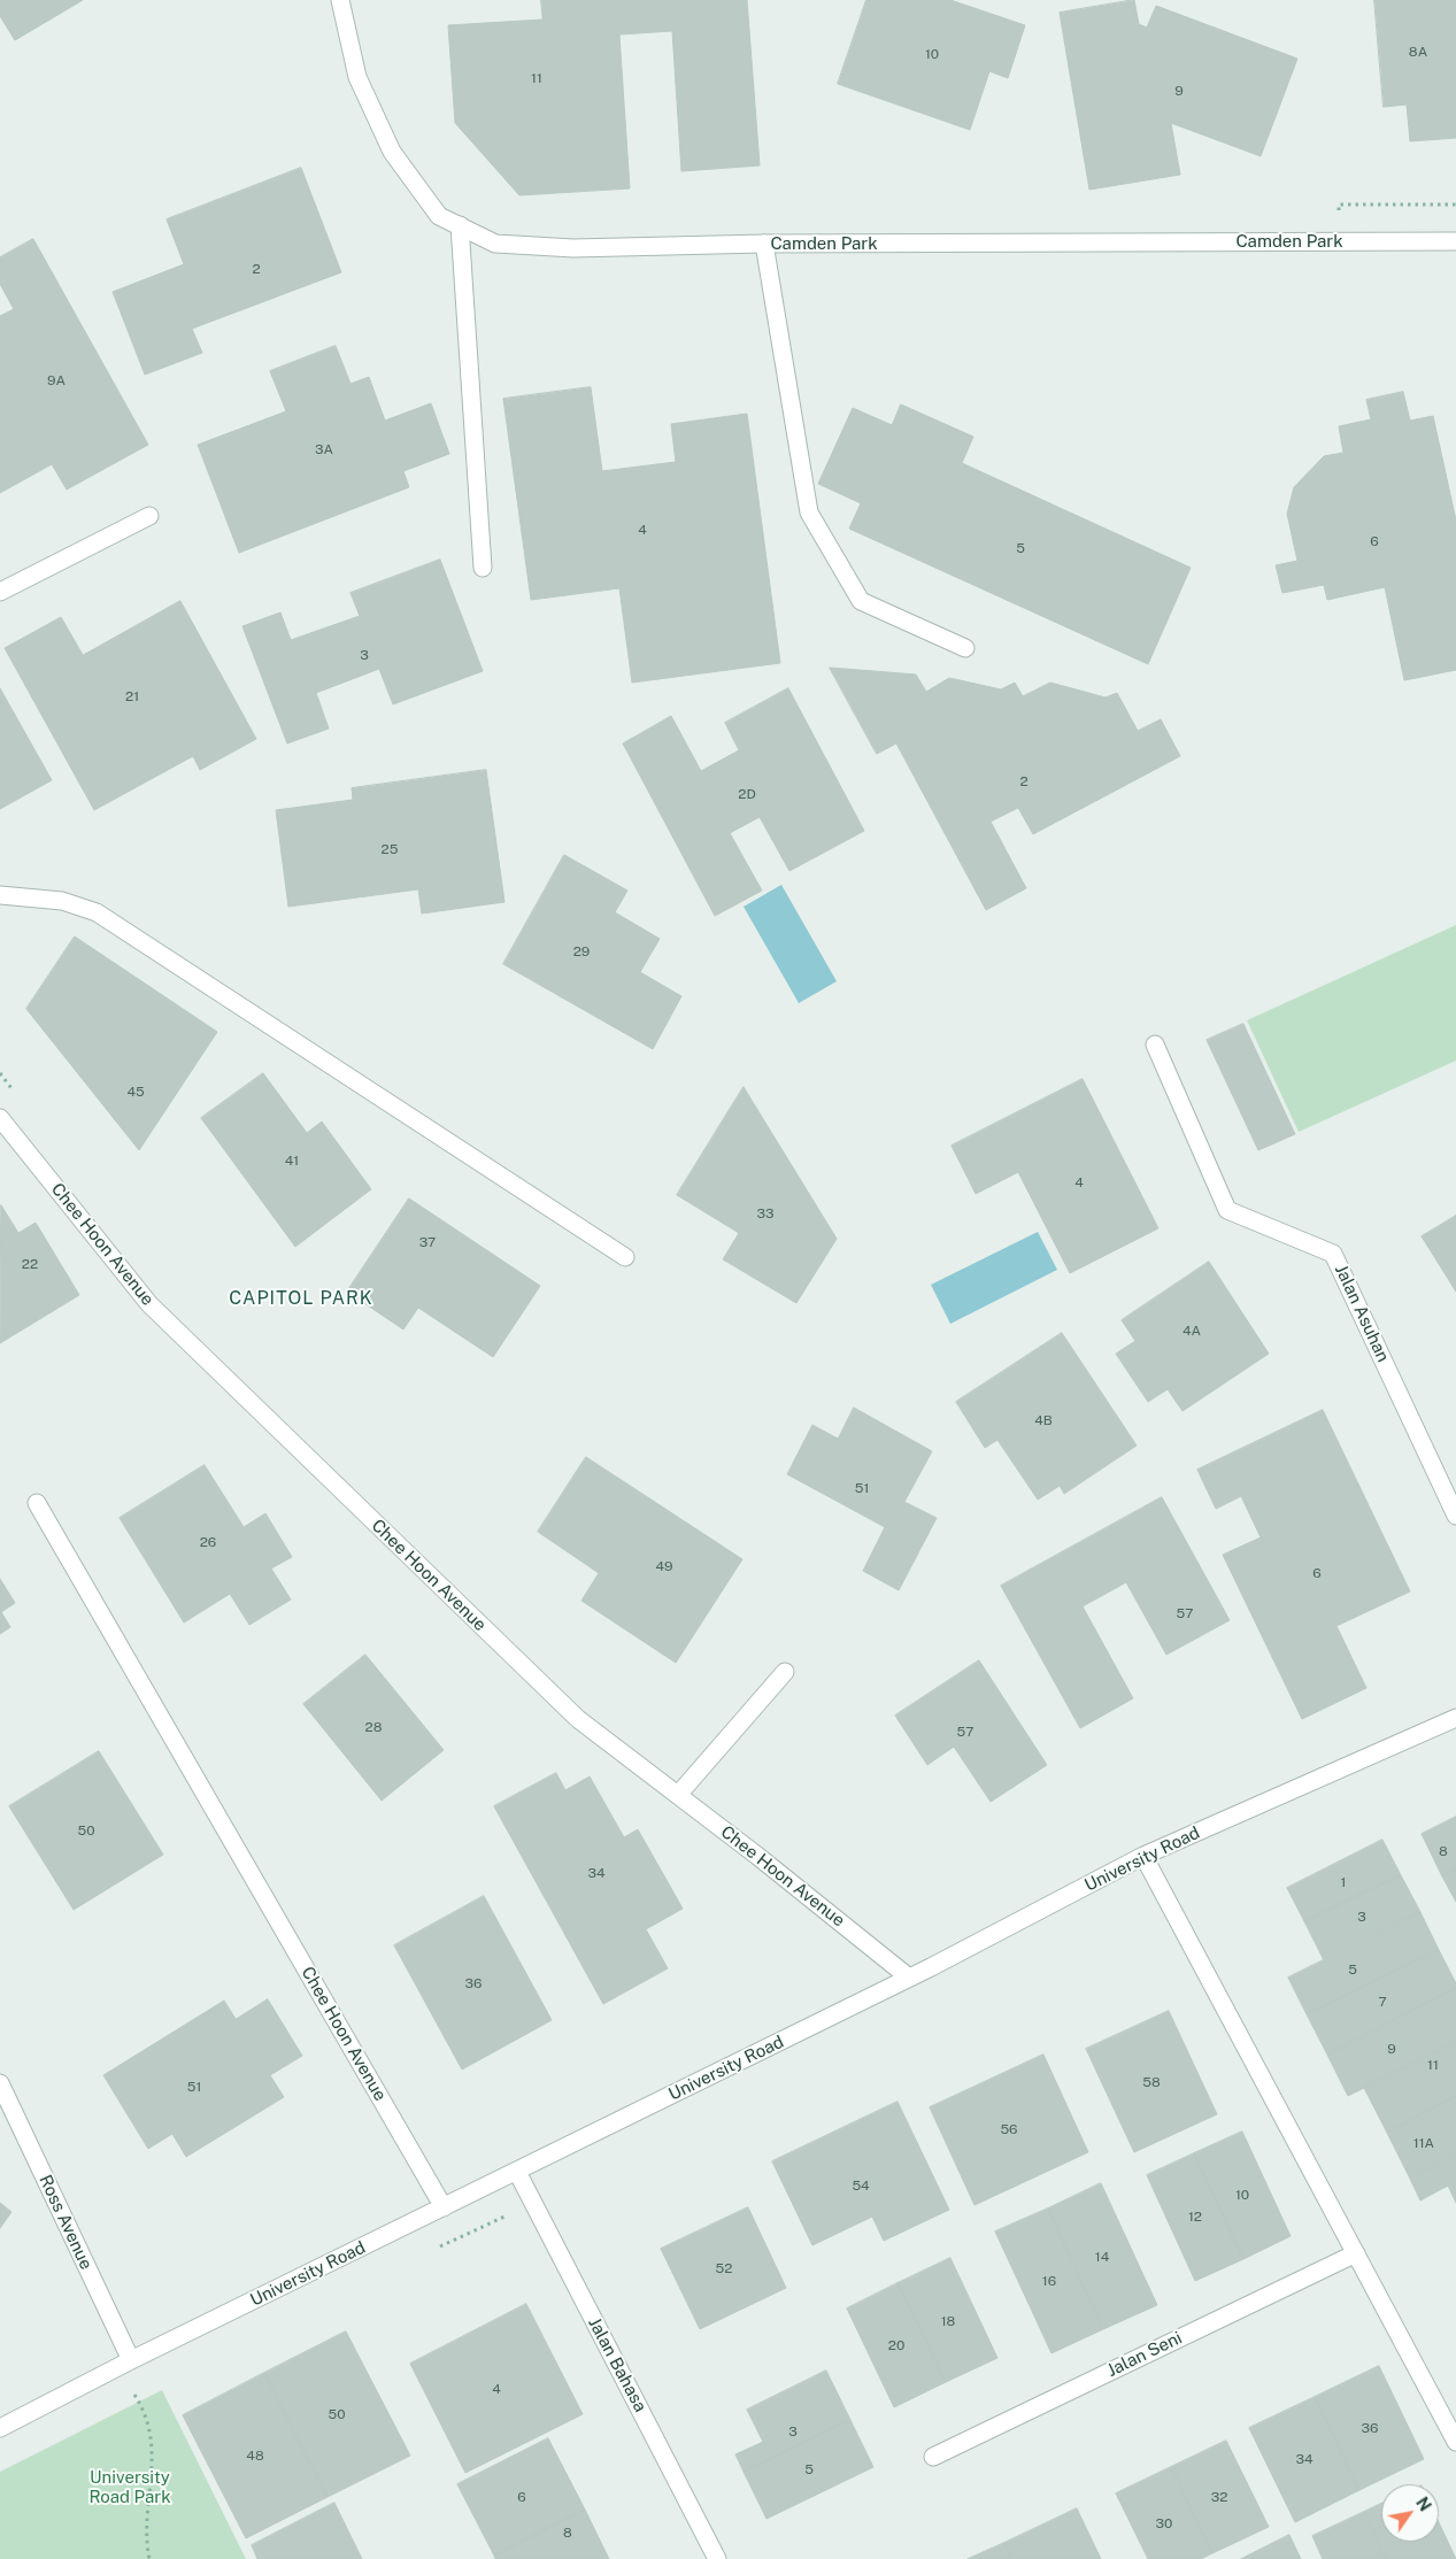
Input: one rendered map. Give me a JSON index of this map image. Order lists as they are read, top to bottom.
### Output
{
  "streets": {
    "street": [
      "Camden Park",
      "Chee Hoon Avenue",
      "Jalan Asuhan",
      "University Road",
      "Ross Avenue",
      "Jalan Seni",
      "Jalan Bahasa"
    ]
  },
  "crossings": [
    ["Chee Hoon Avenue", "University Road"],
    ["University Road", "Ross Avenue"],
    ["University Road", "Jalan Bahasa"]
  ],
  "districts": ["CAPITOL PARK"],
  "parks": ["University Road Park"],
  "house_numbers": [
    "8A",
    "10",
    "11",
    "9",
    "2",
    "9A",
    "3A",
    "4",
    "6",
    "5",
    "3",
    "21",
    "2",
    "2D",
    "25",
    "29",
    "45",
    "41",
    "4",
    "33",
    "37",
    "22",
    "4A",
    "4B",
    "51",
    "26",
    "49",
    "6",
    "57",
    "28",
    "57",
    "50",
    "8",
    "34",
    "1",
    "3",
    "5",
    "36",
    "7",
    "9",
    "11",
    "58",
    "51",
    "56",
    "11A",
    "54",
    "10",
    "12",
    "14",
    "52",
    "16",
    "18",
    "20",
    "4",
    "50",
    "36",
    "3",
    "48",
    "34",
    "5",
    "6",
    "32",
    "30",
    "8"
  ],
  "north": "top right"
}
